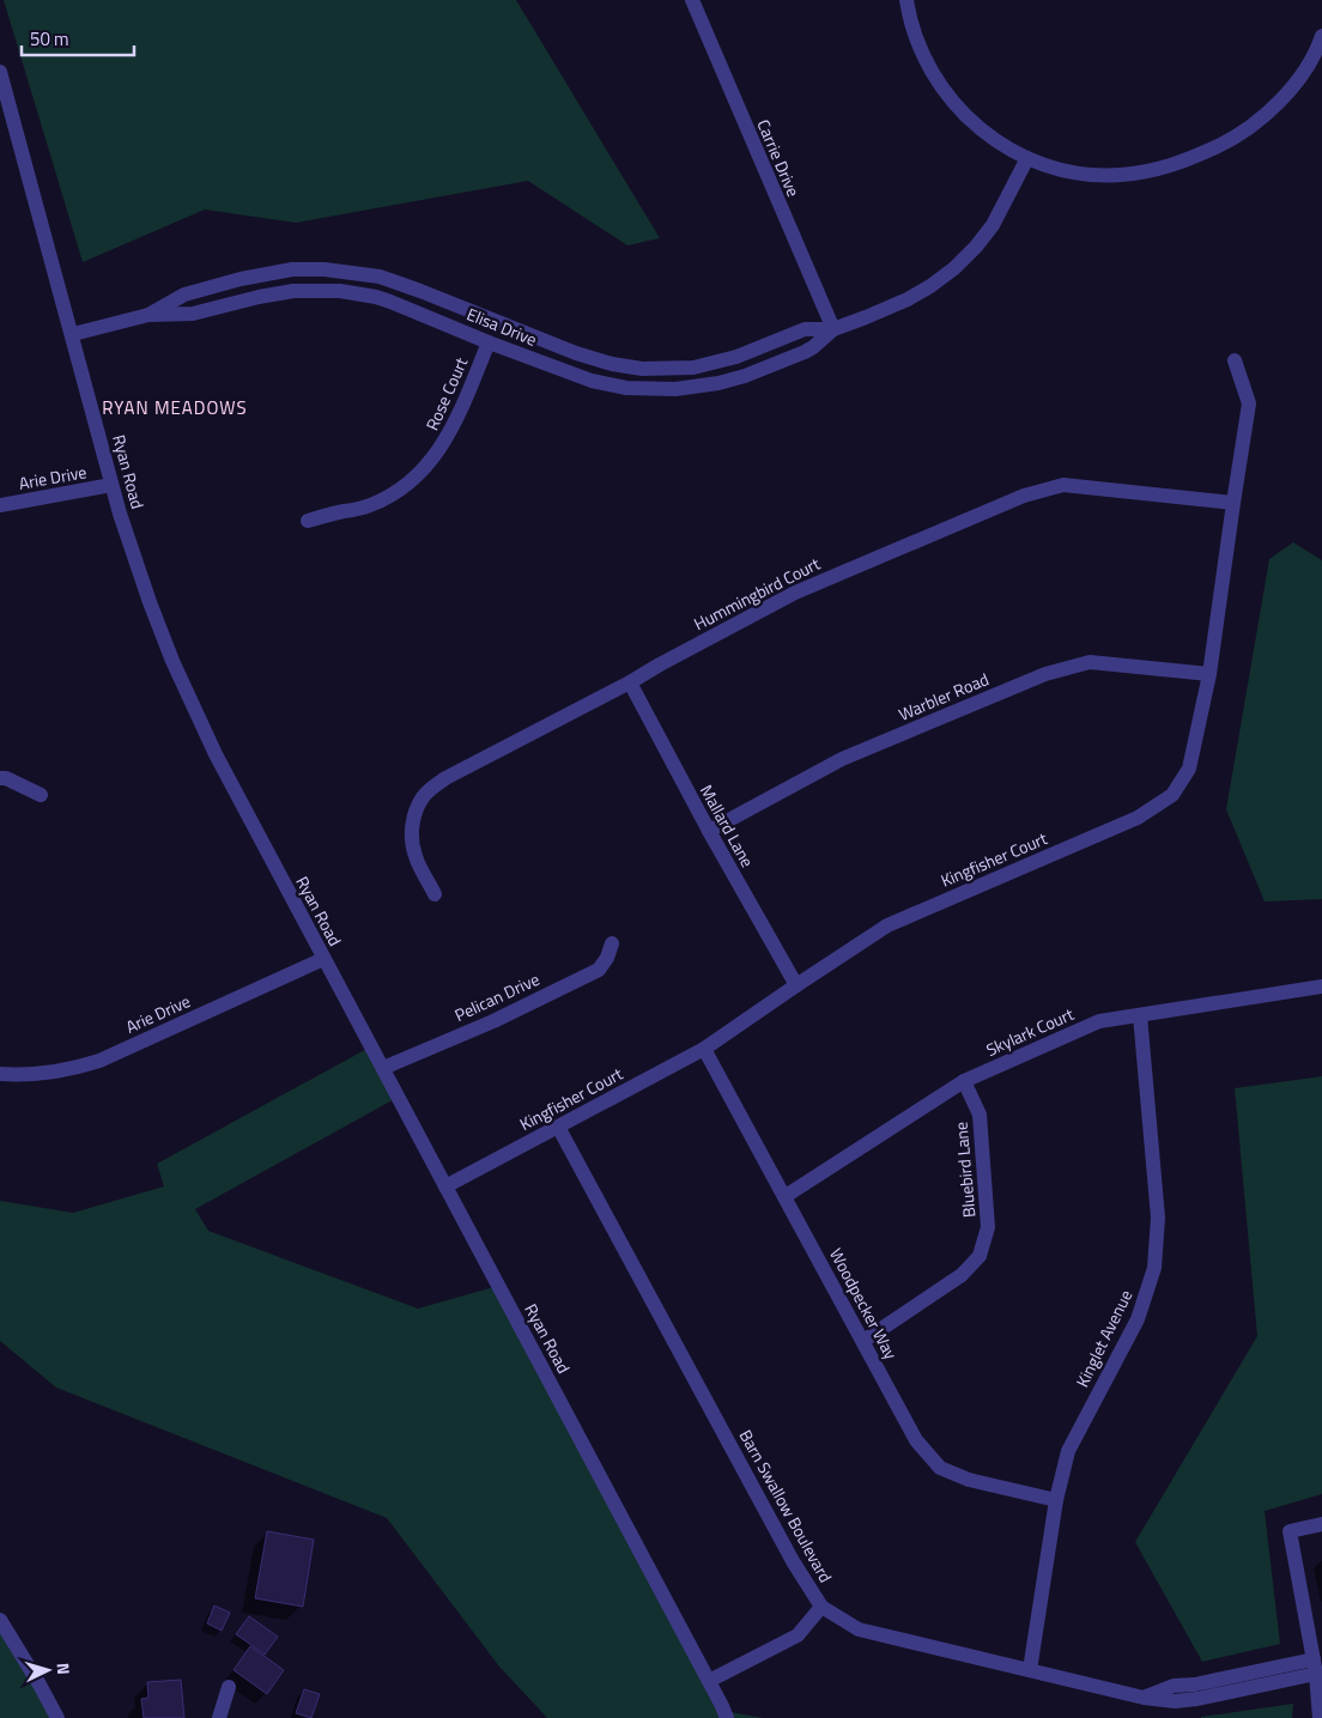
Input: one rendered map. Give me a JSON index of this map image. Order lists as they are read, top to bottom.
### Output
{
  "streets": {
    "street": [
      "Carrie Drive",
      "Elisa Drive",
      "Rose Court",
      "Ryan Road",
      "Arie Drive",
      "Hummingbird Court",
      "Warbler Road",
      "Mallard Lane",
      "Kingfisher Court",
      "Pelican Drive",
      "Skylark Court",
      "Bluebird Lane",
      "Woodpecker Way",
      "Kinglet Avenue",
      "Barn Swallow Boulevard"
    ]
  },
  "crossings": [
    ["Carrie Drive", "Elisa Drive"],
    ["Elisa Drive", "Rose Court"],
    ["Elisa Drive", "Ryan Road"],
    ["Ryan Road", "Arie Drive"],
    ["Ryan Road", "Kingfisher Court"],
    ["Ryan Road", "Pelican Drive"],
    ["Hummingbird Court", "Mallard Lane"],
    ["Hummingbird Court", "Kingfisher Court"],
    ["Warbler Road", "Mallard Lane"],
    ["Warbler Road", "Kingfisher Court"],
    ["Mallard Lane", "Kingfisher Court"],
    ["Kingfisher Court", "Woodpecker Way"],
    ["Kingfisher Court", "Barn Swallow Boulevard"],
    ["Skylark Court", "Bluebird Lane"],
    ["Skylark Court", "Woodpecker Way"],
    ["Skylark Court", "Kinglet Avenue"],
    ["Bluebird Lane", "Woodpecker Way"],
    ["Woodpecker Way", "Kinglet Avenue"],
    ["Kinglet Avenue", "Barn Swallow Boulevard"]
  ],
  "districts": ["RYAN MEADOWS"],
  "scale_bar": "50 m",
  "north": "right"
}
